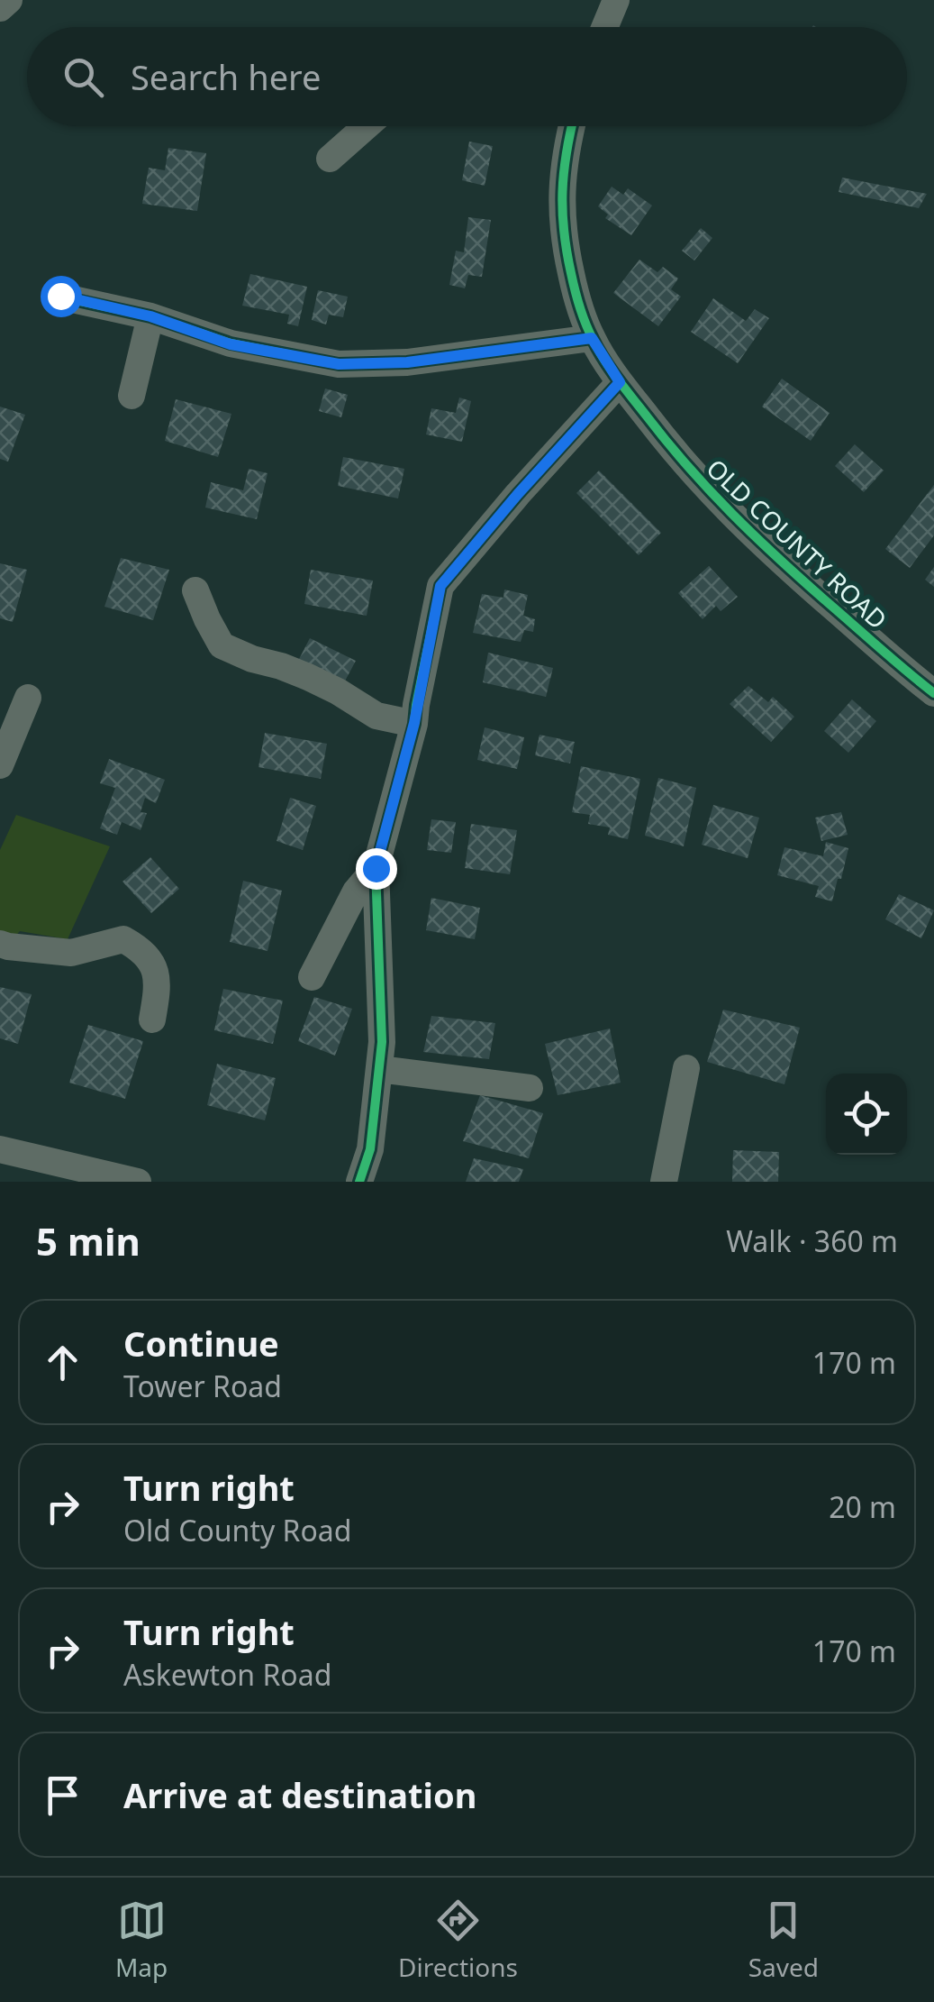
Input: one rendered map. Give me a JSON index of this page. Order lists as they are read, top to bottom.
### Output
{
  "streets": {
    "street": ["OLD COUNTY ROAD"]
  },
  "page": {
    "search": "Search here",
    "heading": ["5 min", "Walk · 360 m"],
    "list": [
      ["Continue", "Tower Road", "170 m"],
      ["Turn right", "Old County Road", "20 m"],
      ["Turn right", "Askewton Road", "170 m"],
      "Arrive at destination"
    ],
    "nav": ["Map", "Directions", "Saved"]
  }
}
